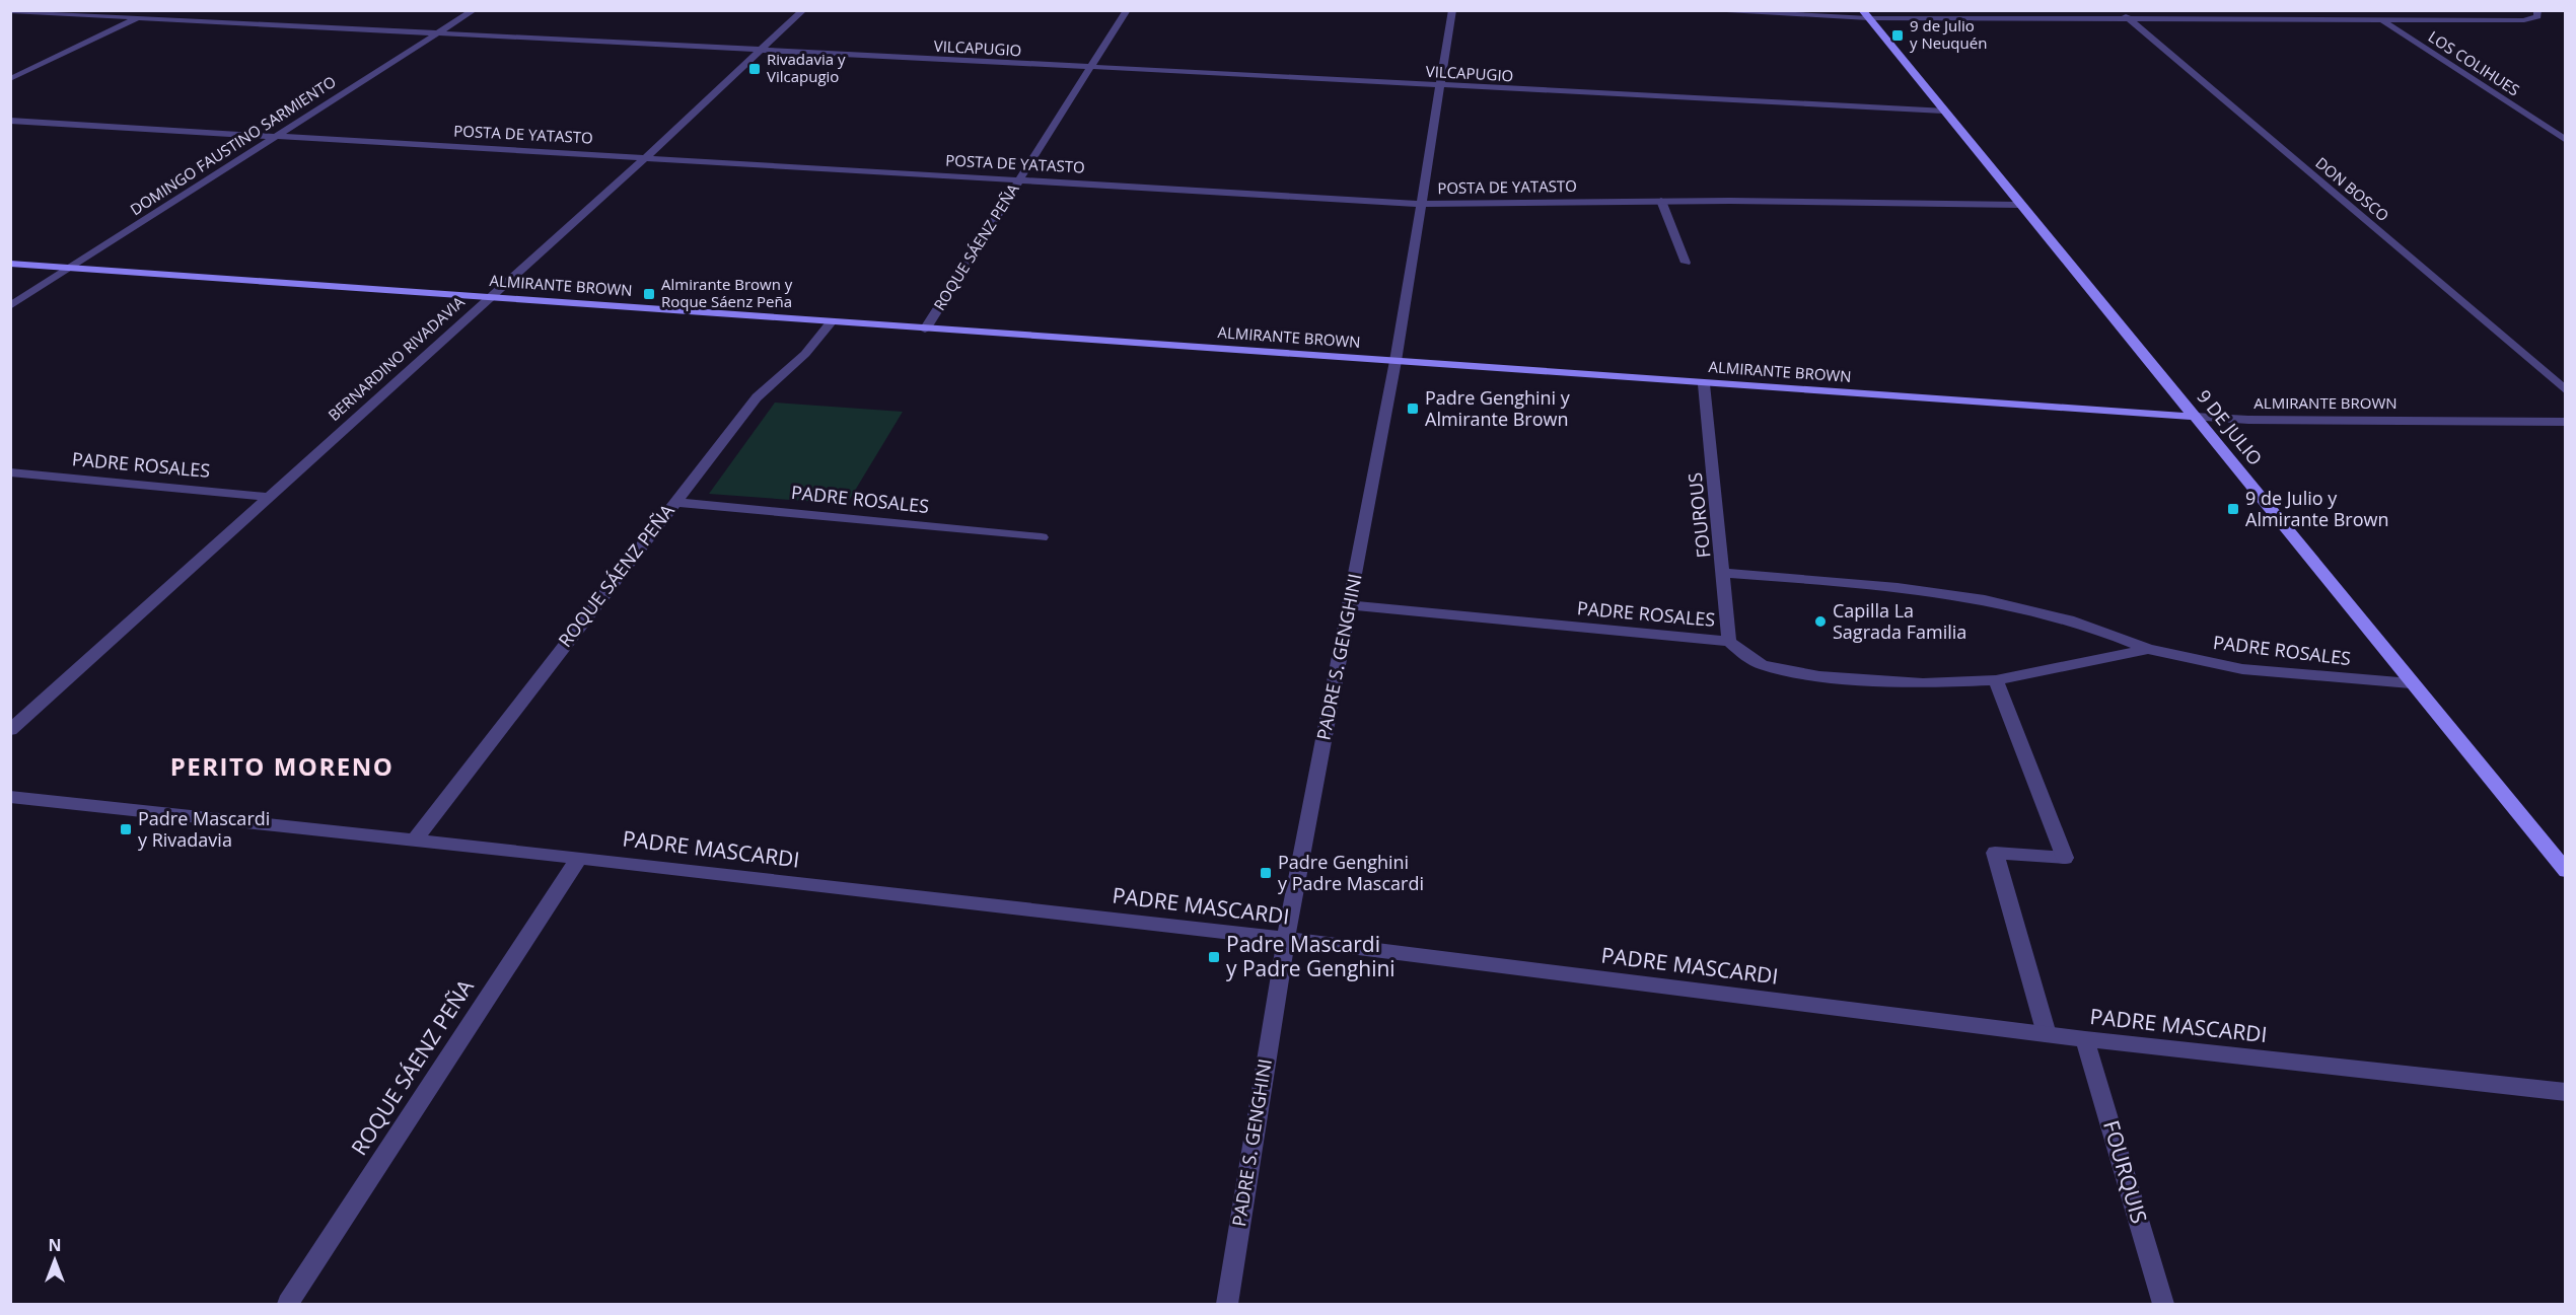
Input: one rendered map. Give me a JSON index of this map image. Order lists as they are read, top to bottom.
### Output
{
  "streets": {
    "street": [
      "VILCAPUGIO",
      "LOS COLIHUES",
      "POSTA DE YATASTO",
      "DOMINGO FAUSTINO SARMIENTO",
      "DON BOSCO",
      "ROQUE SÁENZ PEÑA",
      "ALMIRANTE BROWN",
      "BERNARDINO RIVADAVIA",
      "9 DE JULIO",
      "PADRE ROSALES",
      "FOUROUS",
      "PADRE S. GENGHINI",
      "PADRE MASCARDI",
      "FOURQUIS"
    ]
  },
  "crossings": [
    ["VILCAPUGIO", "DOMINGO FAUSTINO SARMIENTO"],
    ["VILCAPUGIO", "ROQUE SÁENZ PEÑA"],
    ["VILCAPUGIO", "BERNARDINO RIVADAVIA"],
    ["VILCAPUGIO", "9 DE JULIO"],
    ["VILCAPUGIO", "PADRE S. GENGHINI"],
    ["POSTA DE YATASTO", "DOMINGO FAUSTINO SARMIENTO"],
    ["POSTA DE YATASTO", "ROQUE SÁENZ PEÑA"],
    ["POSTA DE YATASTO", "BERNARDINO RIVADAVIA"],
    ["POSTA DE YATASTO", "9 DE JULIO"],
    ["POSTA DE YATASTO", "PADRE S. GENGHINI"],
    ["DOMINGO FAUSTINO SARMIENTO", "ALMIRANTE BROWN"],
    ["ROQUE SÁENZ PEÑA", "ALMIRANTE BROWN"],
    ["ROQUE SÁENZ PEÑA", "PADRE ROSALES"],
    ["ROQUE SÁENZ PEÑA", "PADRE MASCARDI"],
    ["ALMIRANTE BROWN", "BERNARDINO RIVADAVIA"],
    ["ALMIRANTE BROWN", "9 DE JULIO"],
    ["ALMIRANTE BROWN", "FOUROUS"],
    ["ALMIRANTE BROWN", "PADRE S. GENGHINI"],
    ["BERNARDINO RIVADAVIA", "PADRE ROSALES"],
    ["9 DE JULIO", "PADRE ROSALES"],
    ["PADRE ROSALES", "FOUROUS"],
    ["PADRE ROSALES", "PADRE S. GENGHINI"],
    ["PADRE S. GENGHINI", "PADRE MASCARDI"],
    ["PADRE MASCARDI", "FOURQUIS"]
  ],
  "districts": ["PERITO MORENO"],
  "places": {
    "transit": [
      "9 de Julio y Neuquén",
      "Rivadavia y Vilcapugio",
      "Almirante Brown y Roque Sáenz Peña",
      "Padre Genghini y Almirante Brown",
      "9 de Julio y Almirante Brown",
      "Padre Mascardi y Rivadavia",
      "Padre Genghini y Padre Mascardi",
      "Padre Mascardi y Padre Genghini"
    ],
    "other": ["Capilla La Sagrada Familia"]
  },
  "north": "top"
}
